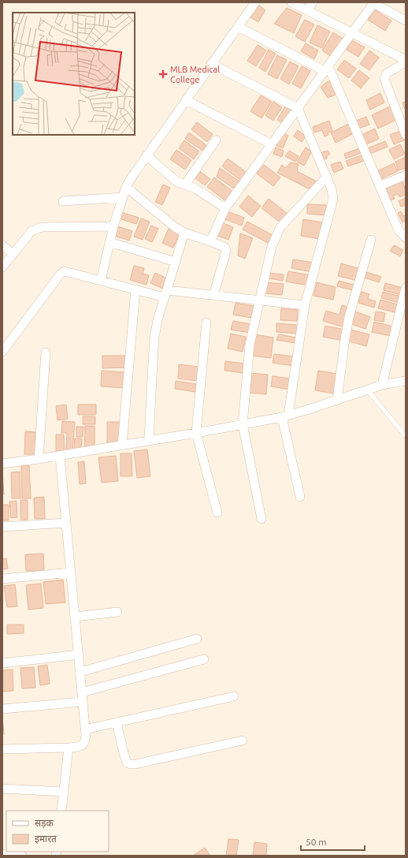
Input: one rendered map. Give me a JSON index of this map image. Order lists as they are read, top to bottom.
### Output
{
  "places": {
    "health": ["MLB Medical College"]
  },
  "legend": ["सड़क", "इमारत"],
  "scale_bar": "50 m"
}
